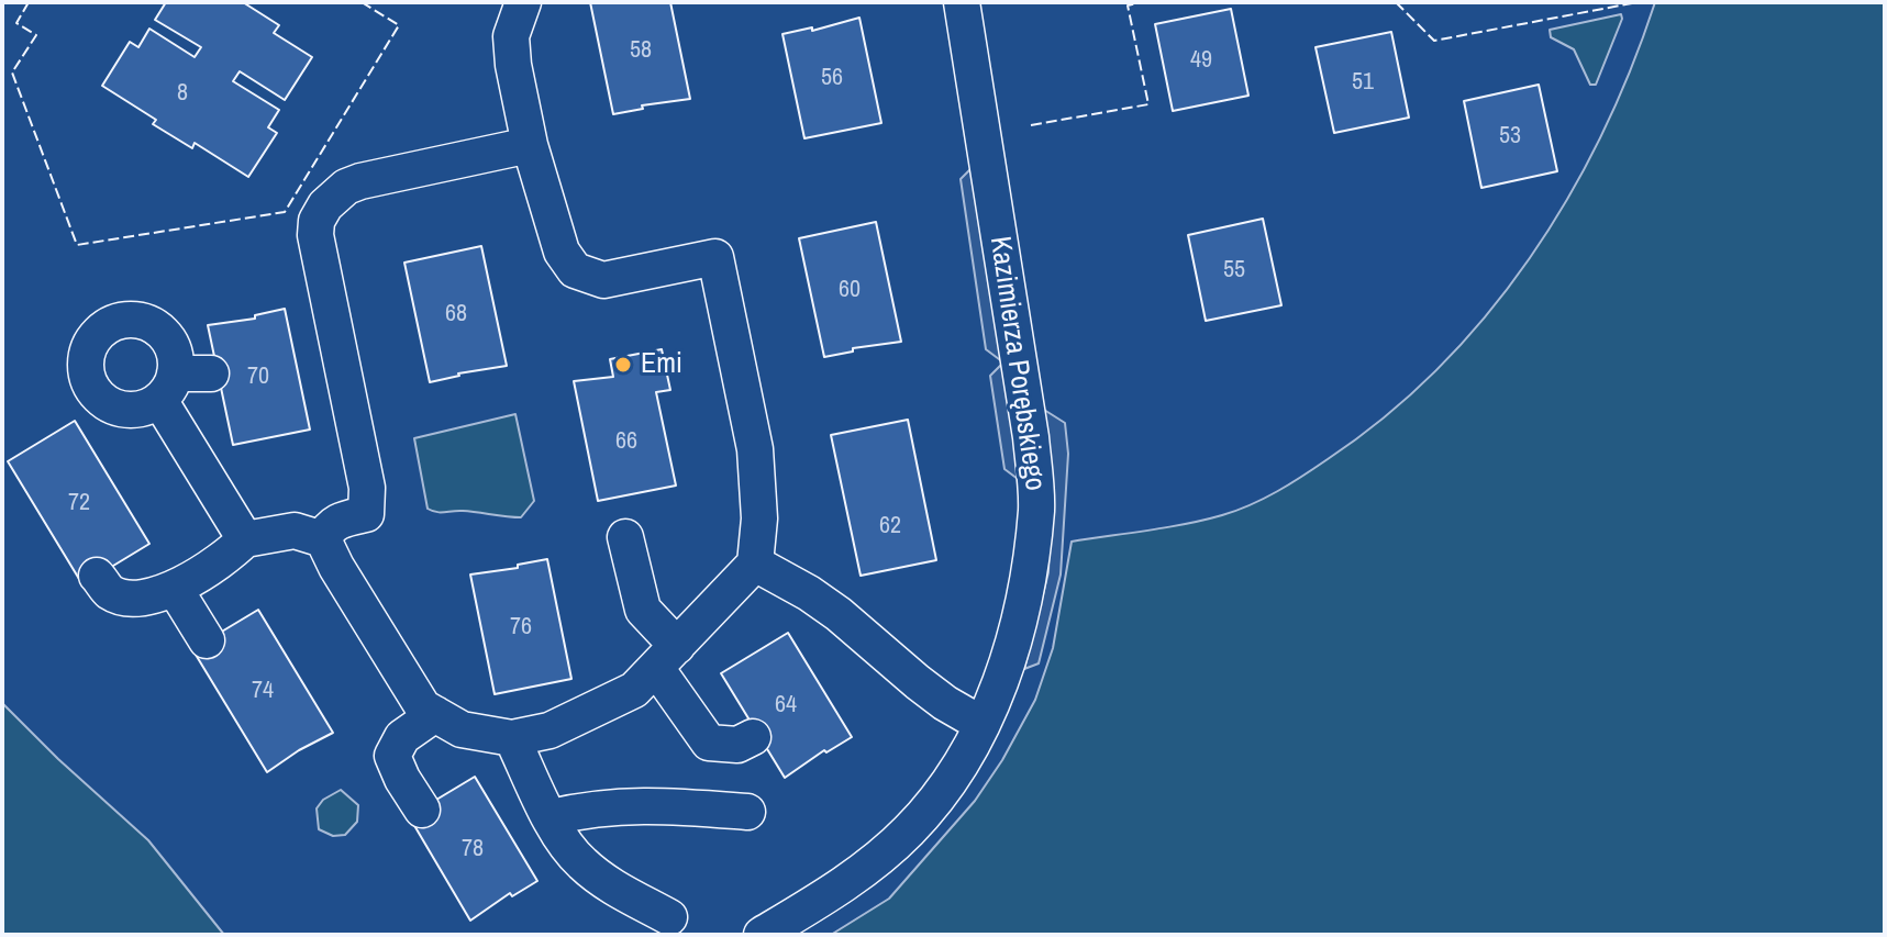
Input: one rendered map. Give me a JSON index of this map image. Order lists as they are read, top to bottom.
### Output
{
  "streets": {
    "street": ["Kazimierza Porębskiego"]
  },
  "places": ["Emi"],
  "house_numbers": [
    "58",
    "49",
    "56",
    "51",
    "8",
    "53",
    "55",
    "60",
    "68",
    "70",
    "66",
    "72",
    "62",
    "76",
    "74",
    "64",
    "78"
  ]
}
